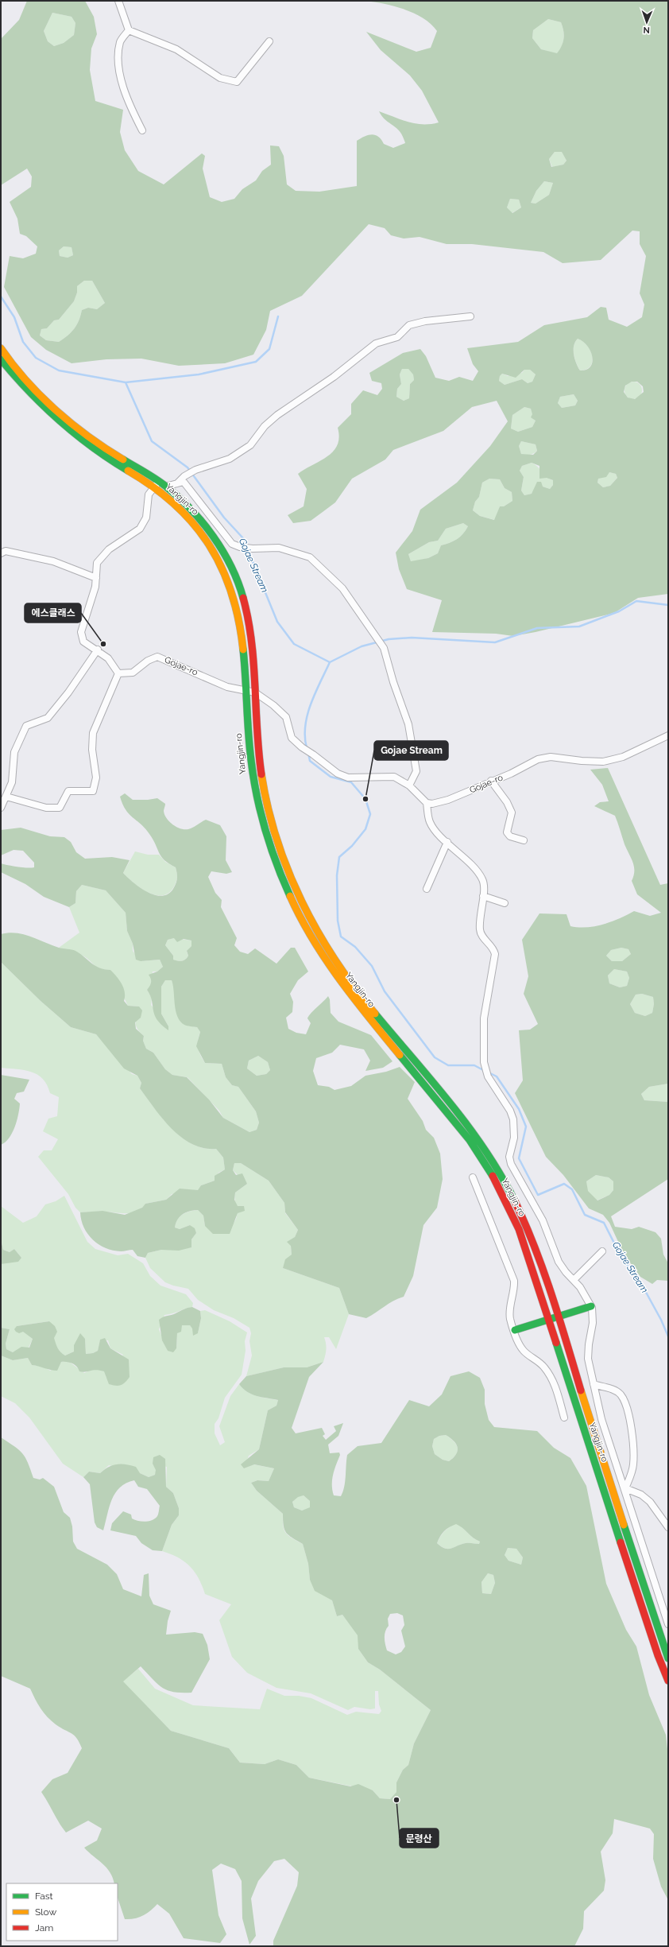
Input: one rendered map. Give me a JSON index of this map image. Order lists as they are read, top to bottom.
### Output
{
  "streets": {
    "main road": ["Yangjin-ro"],
    "street": ["Gojae-ro"]
  },
  "crossings": [
    ["Yangjin-ro", "Gojae-ro"]
  ],
  "water": ["Gojae Stream"],
  "places": ["에스클래스", "Gojae Stream", "문령산"],
  "legend": ["Fast", "Slow", "Jam"],
  "north": "bottom"
}
